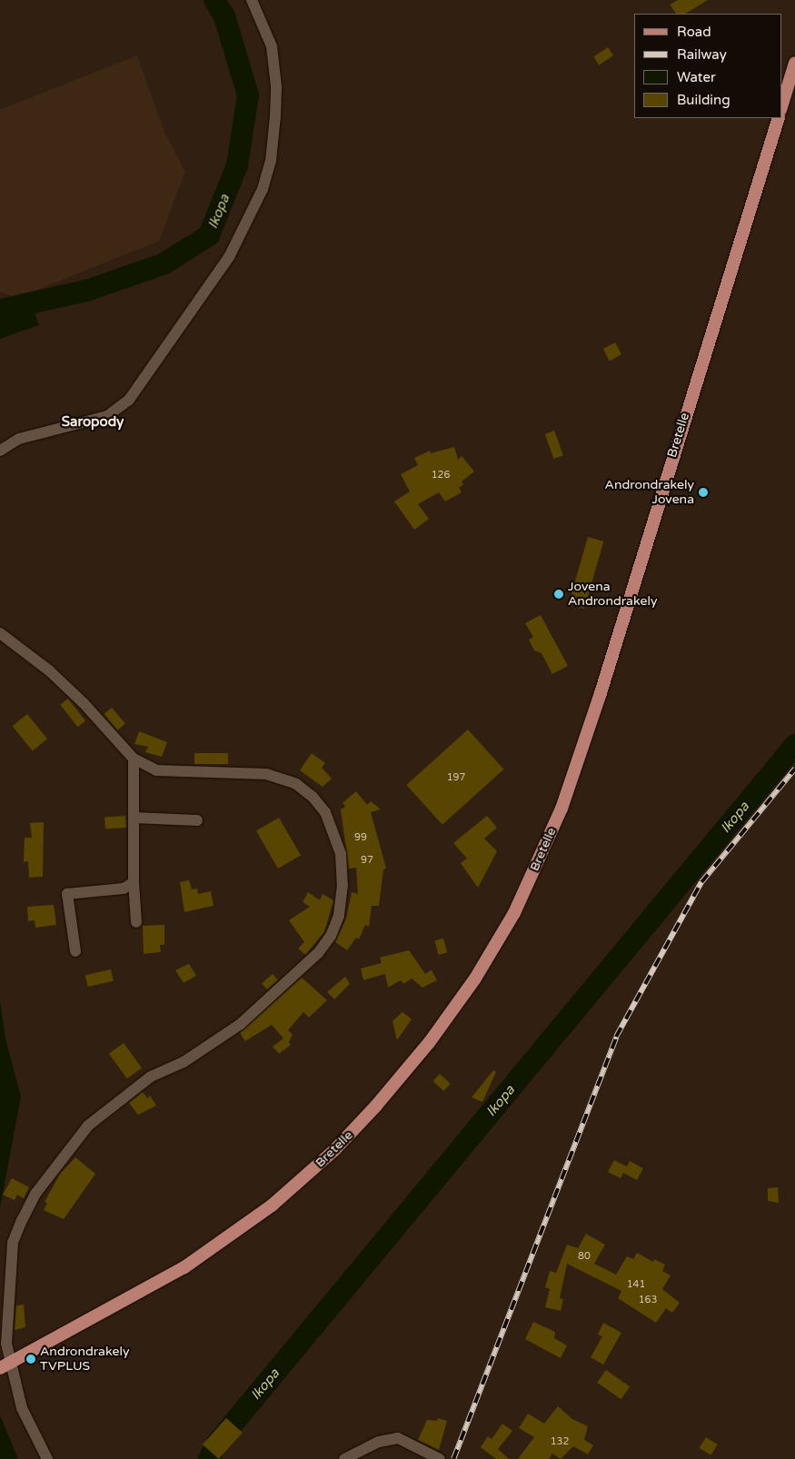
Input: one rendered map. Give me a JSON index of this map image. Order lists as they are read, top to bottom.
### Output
{
  "streets": {
    "main road": ["Bretelle"]
  },
  "districts": ["Saropody"],
  "water": ["Ikopa"],
  "places": ["Androndrakely Jovena", "Jovena Androndrakely", "Androndrakely TVPLUS"],
  "house_numbers": [
    "126",
    "197",
    "99",
    "97",
    "80",
    "141",
    "163",
    "132"
  ],
  "legend": [
    "Road",
    "Railway",
    "Water",
    "Building"
  ]
}
